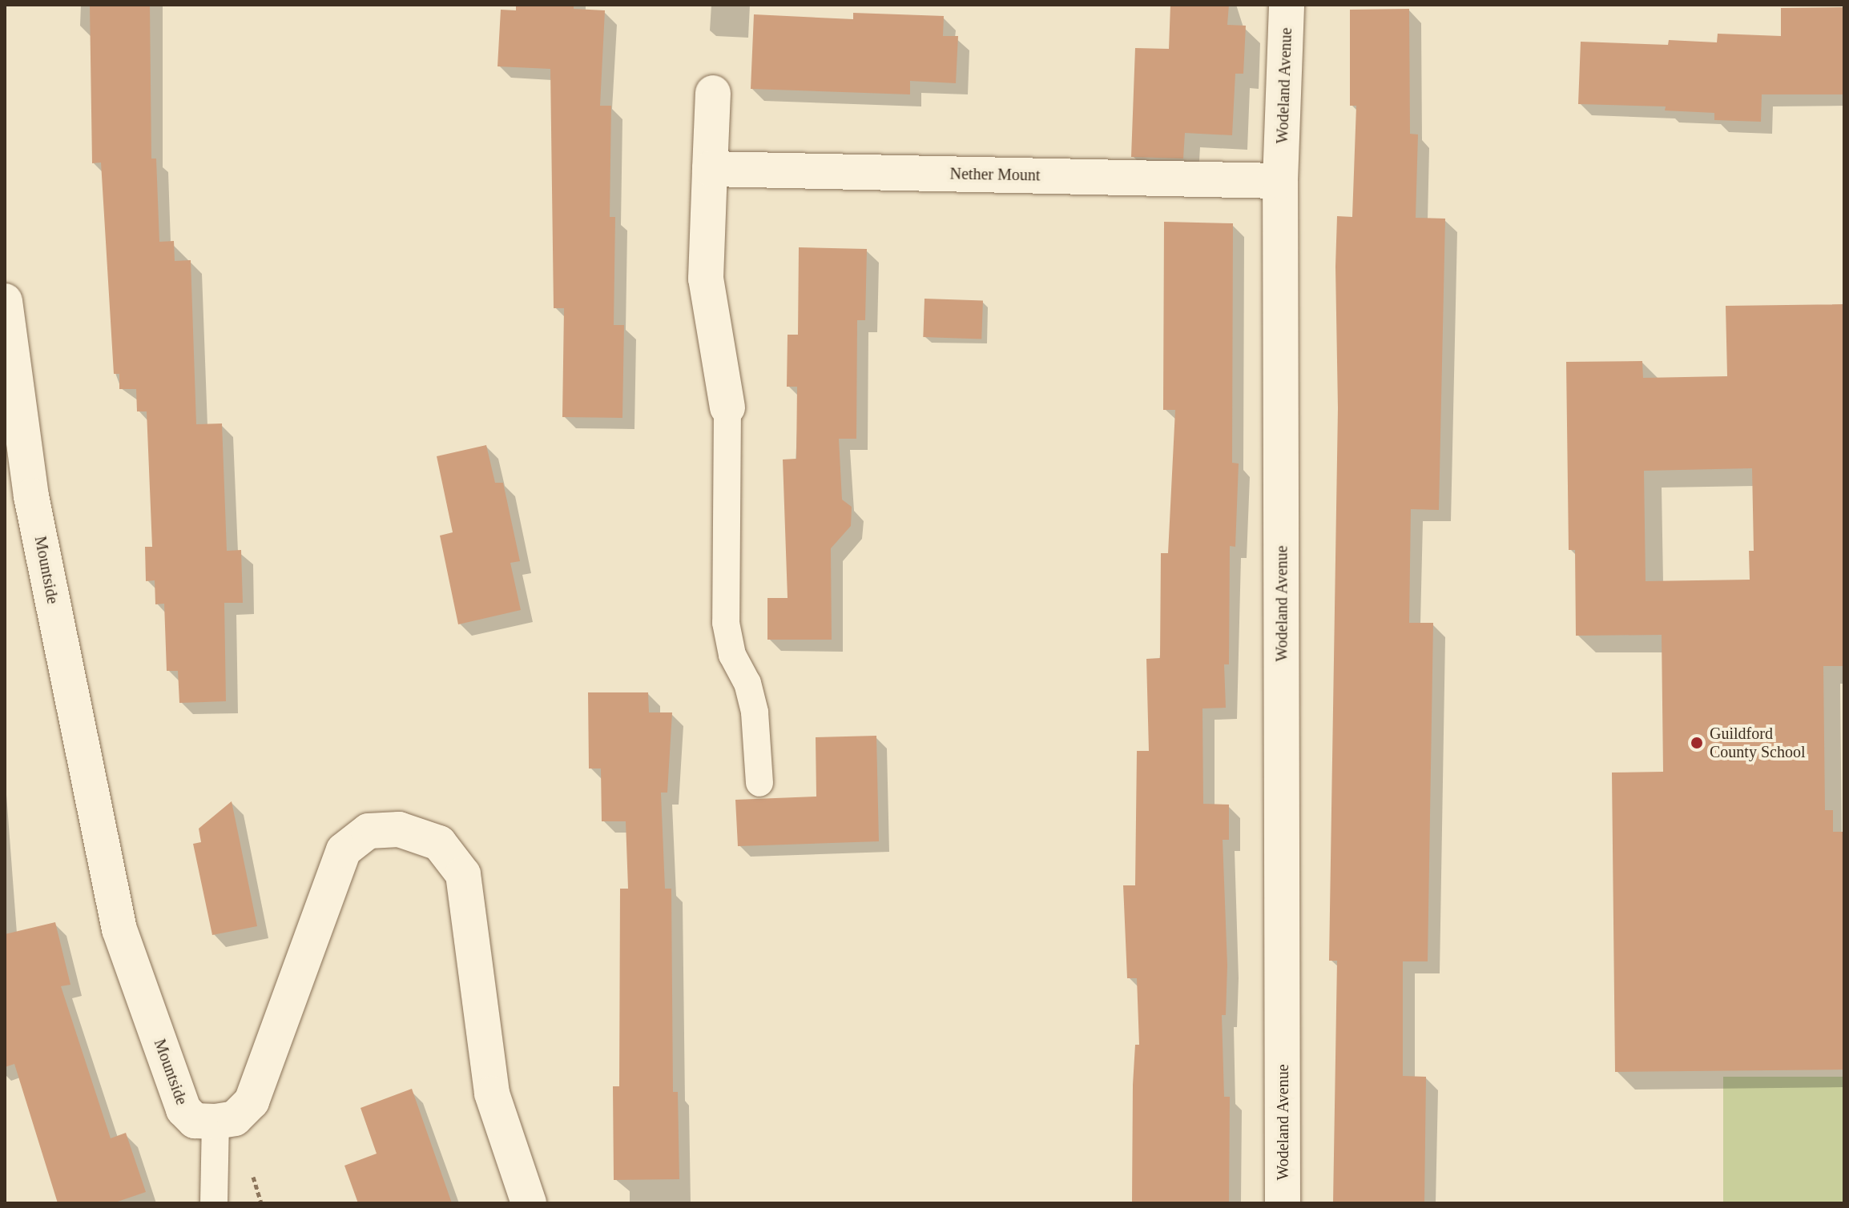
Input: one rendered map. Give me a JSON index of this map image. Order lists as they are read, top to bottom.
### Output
{
  "streets": {
    "street": ["Wodeland Avenue", "Nether Mount", "Mountside"]
  },
  "crossings": [
    ["Wodeland Avenue", "Nether Mount"]
  ],
  "places": ["Guildford County School"]
}
